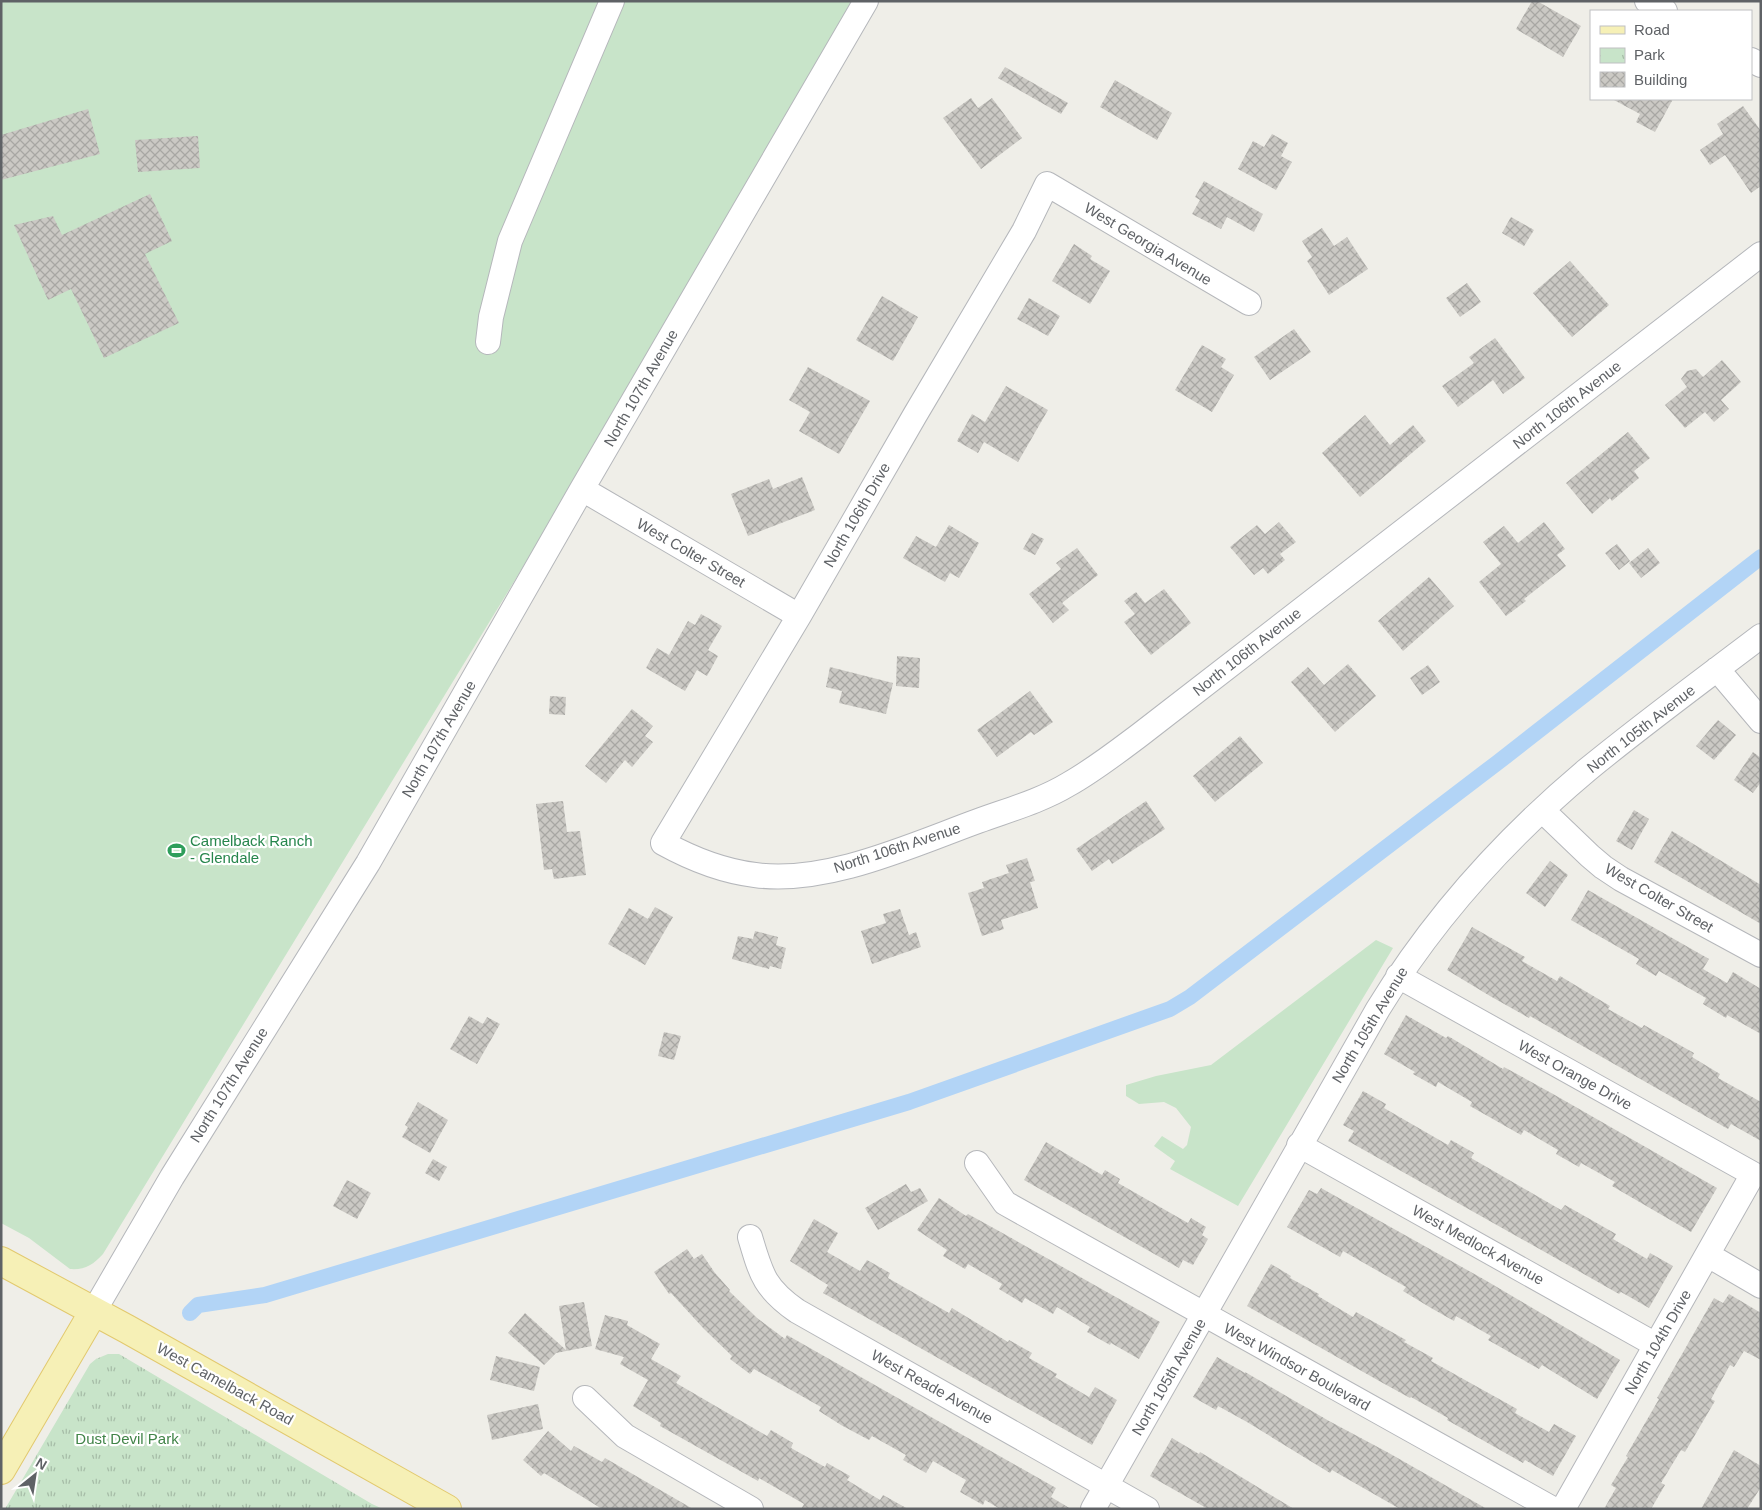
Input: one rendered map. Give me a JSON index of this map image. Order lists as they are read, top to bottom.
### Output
{
  "streets": {
    "main road": ["North 107th Avenue", "West Camelback Road"],
    "street": [
      "West Georgia Avenue",
      "North 106th Avenue",
      "North 106th Drive",
      "West Colter Street",
      "North 105th Avenue",
      "West Orange Drive",
      "West Medlock Avenue",
      "North 104th Drive",
      "West Windsor Boulevard",
      "West Reade Avenue"
    ]
  },
  "crossings": [
    ["West Georgia Avenue", "North 106th Drive"],
    ["North 107th Avenue", "West Colter Street"],
    ["North 107th Avenue", "West Camelback Road"],
    ["North 106th Avenue", "North 106th Drive"],
    ["North 106th Drive", "West Colter Street"],
    ["West Colter Street", "North 105th Avenue"],
    ["North 105th Avenue", "West Orange Drive"],
    ["North 105th Avenue", "West Medlock Avenue"],
    ["North 105th Avenue", "West Windsor Boulevard"],
    ["North 105th Avenue", "West Reade Avenue"],
    ["West Orange Drive", "North 104th Drive"],
    ["West Medlock Avenue", "North 104th Drive"]
  ],
  "parks": ["Dust Devil Park"],
  "places": {
    "sports": ["Camelback Ranch - Glendale"]
  },
  "legend": ["Road", "Park", "Building"],
  "north": "top right"
}
